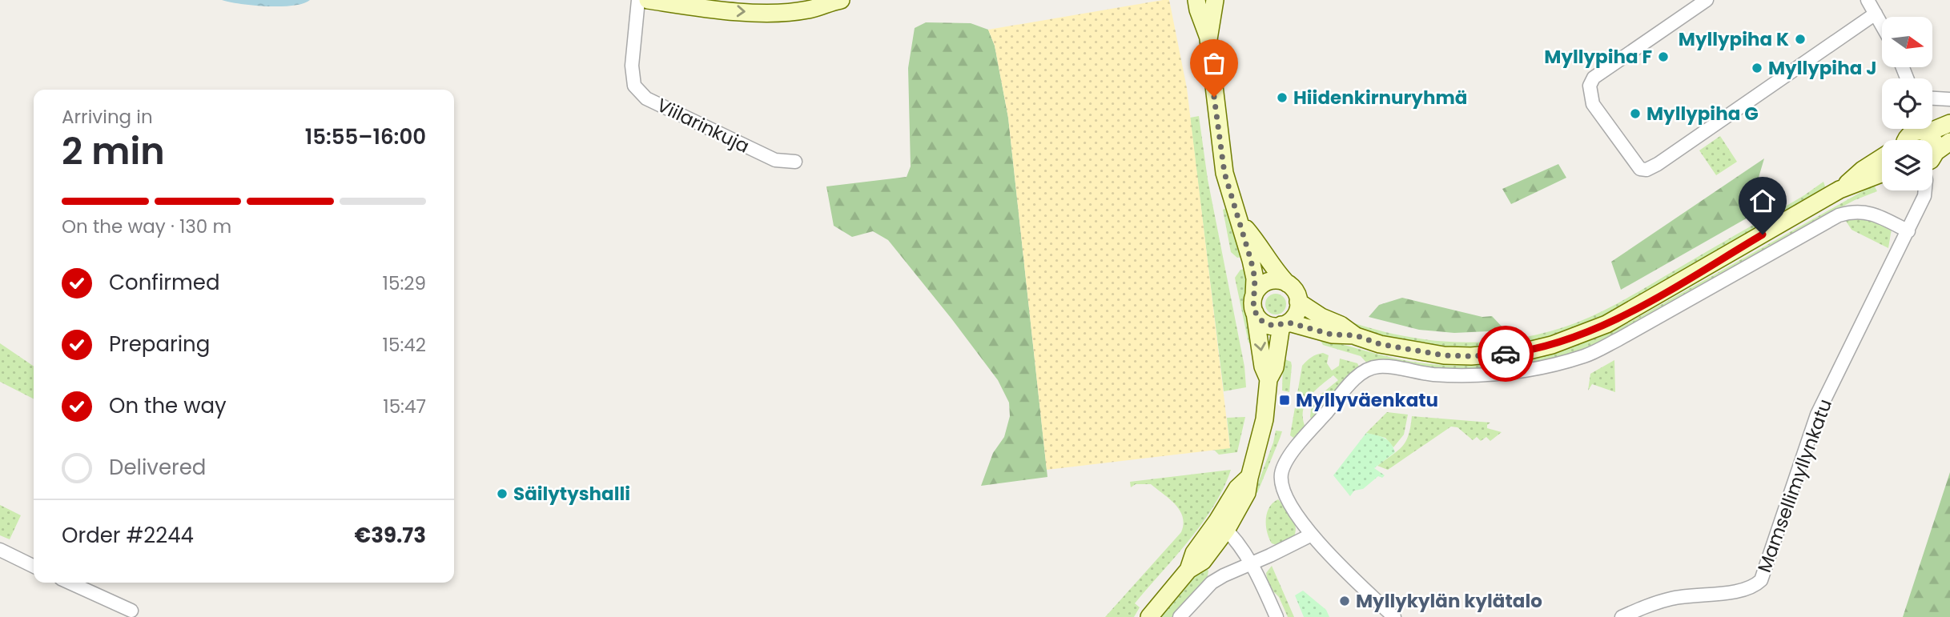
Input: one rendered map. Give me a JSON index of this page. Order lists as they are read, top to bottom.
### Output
{
  "streets": {
    "street": ["Viilarinkuja", "Mamsellimyllynkatu"]
  },
  "places": {
    "other": [
      "Myllypiha K",
      "Myllypiha F",
      "Myllypiha J",
      "Hiidenkirnuryhmä",
      "Myllypiha G",
      "Säilytyshalli",
      "Myllykylän kylätalo"
    ],
    "transit": ["Myllyväenkatu"]
  },
  "north": "right",
  "page": {
    "heading": ["2 min", "Arriving in", "15:55–16:00"],
    "panel": ["Order #2244", "€39.73"],
    "bar": "On the way · 130 m",
    "list": [
      ["Confirmed", "15:29"],
      ["Preparing", "15:42"],
      ["On the way", "15:47"],
      "Delivered"
    ]
  }
}
